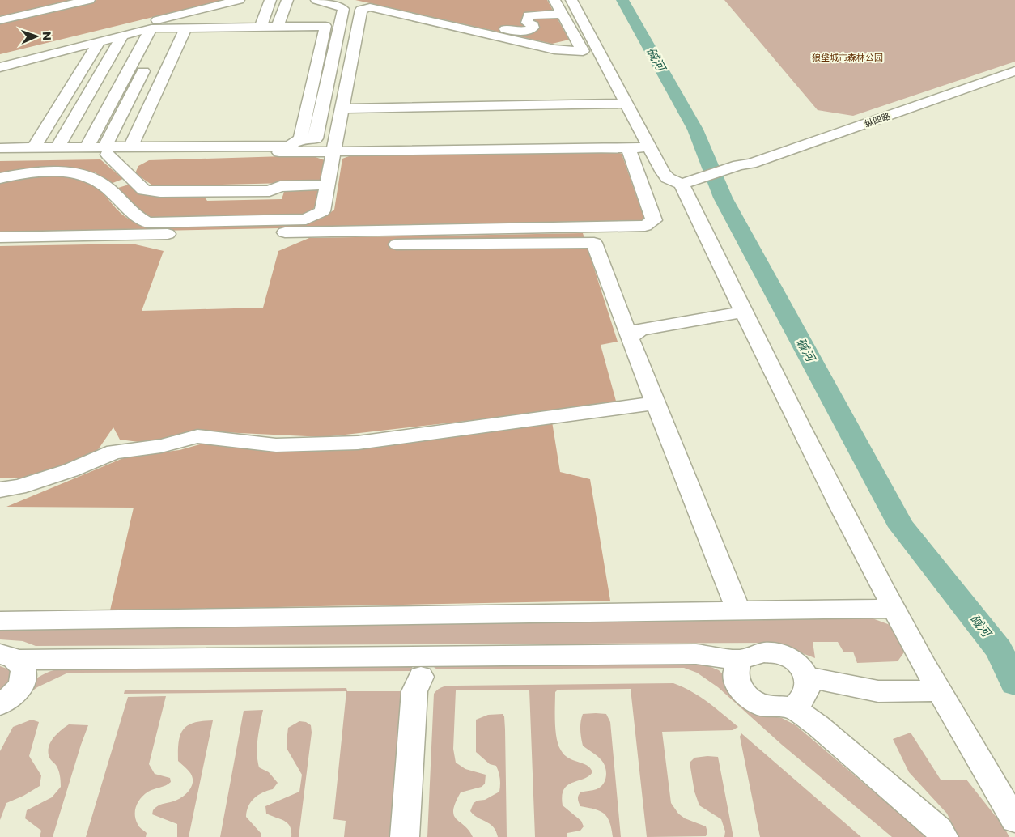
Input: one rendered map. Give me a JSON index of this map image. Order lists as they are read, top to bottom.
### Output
{
  "streets": {
    "street": ["纵四路"]
  },
  "water": ["碱河"],
  "parks": ["狼垡城市森林公园"],
  "north": "right"
}
